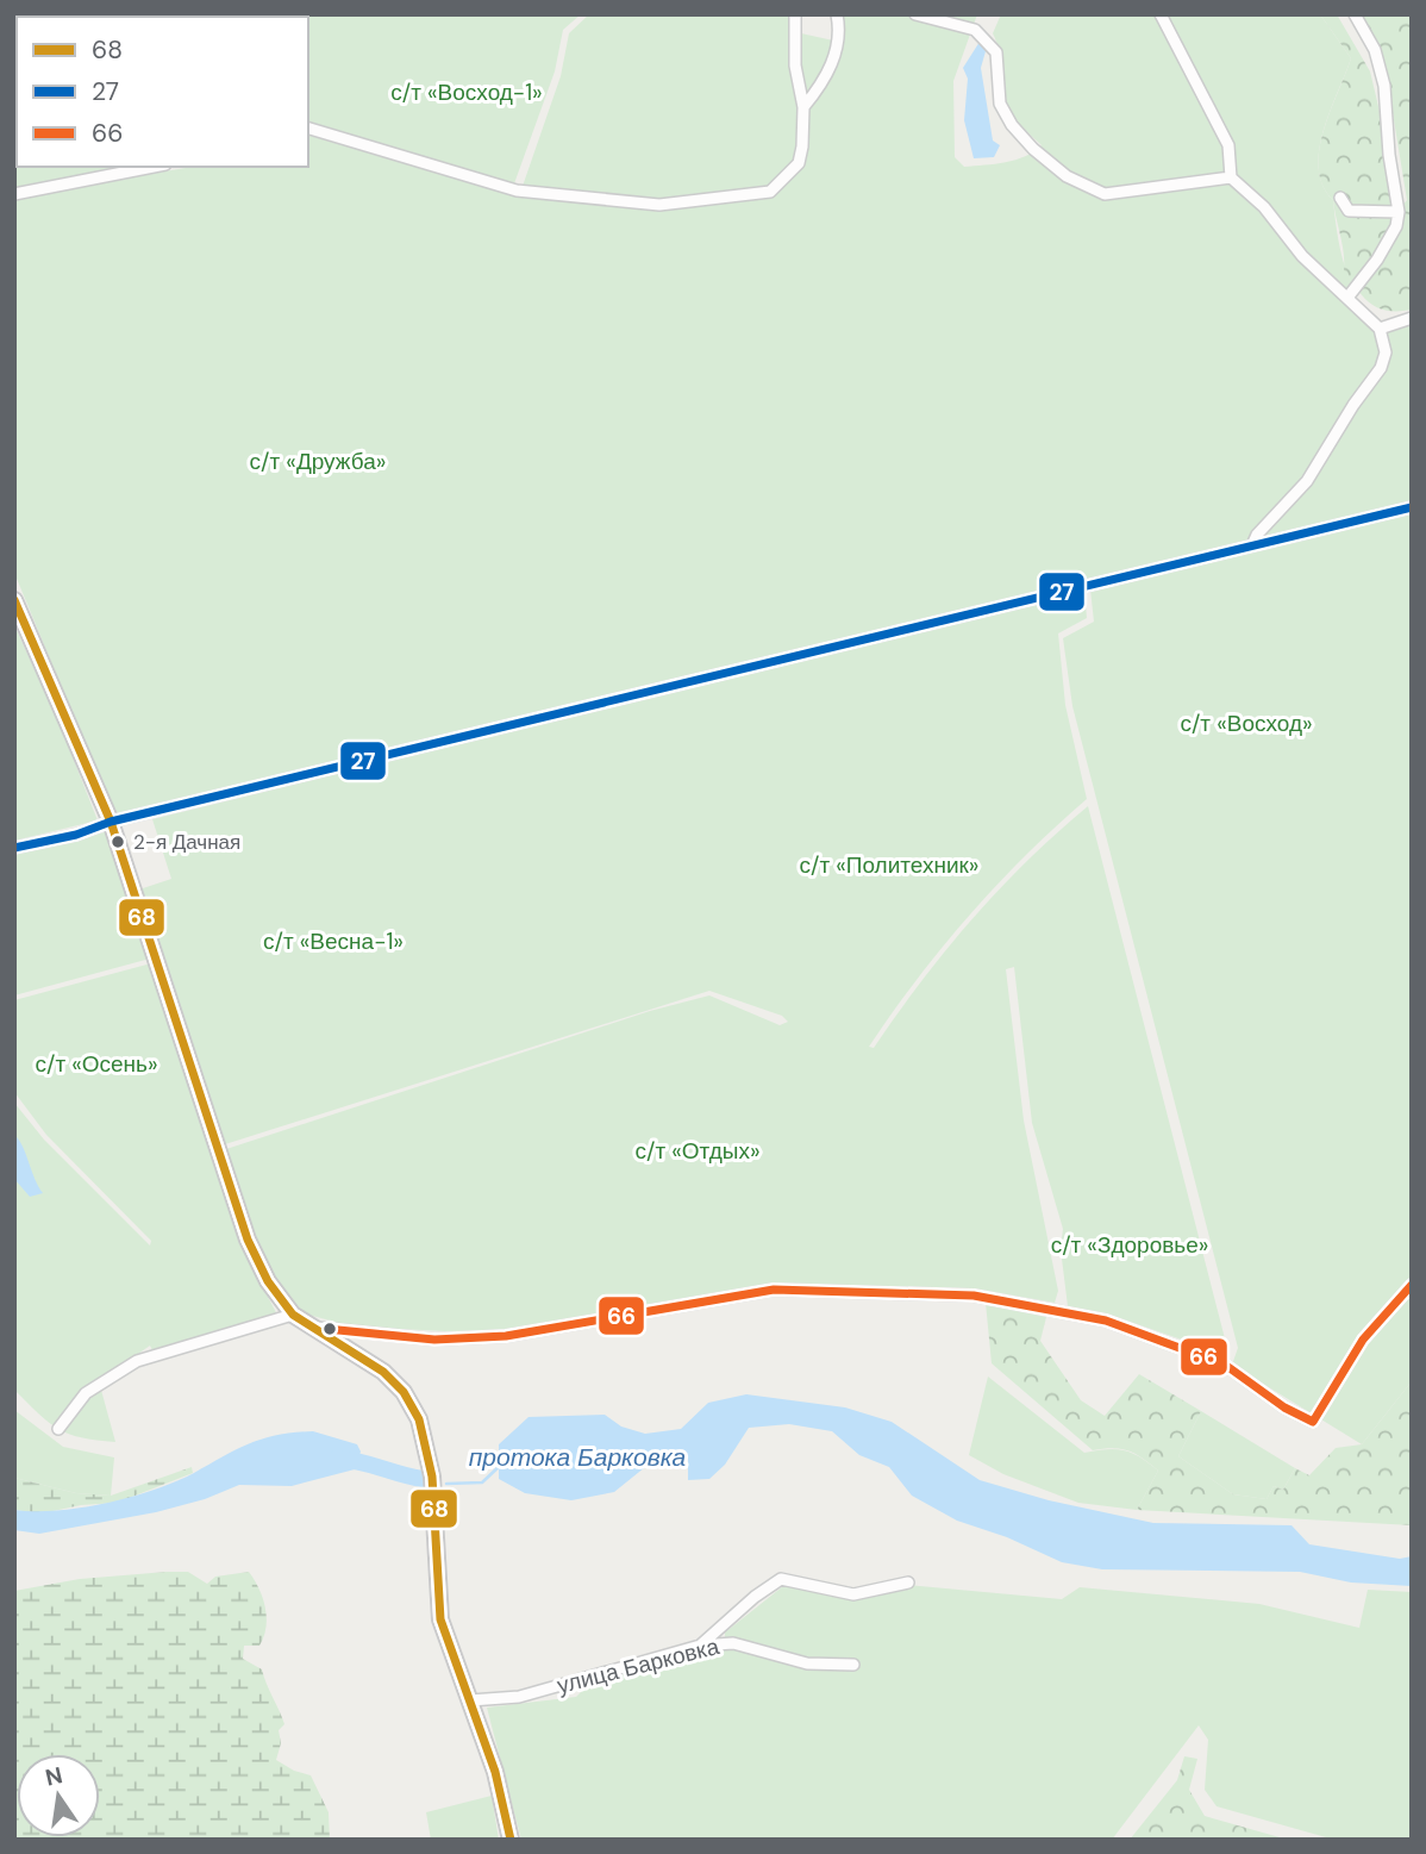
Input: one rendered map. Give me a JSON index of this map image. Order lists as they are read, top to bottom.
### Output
{
  "streets": {
    "street": ["улица Барковка"]
  },
  "water": ["протока Барковка"],
  "parks": [
    "с/т «Восход-1»",
    "с/т «Дружба»",
    "с/т «Восход»",
    "с/т «Политехник»",
    "с/т «Весна-1»",
    "с/т «Осень»",
    "с/т «Отдых»",
    "с/т «Здоровье»"
  ],
  "places": ["2-я Дачная"],
  "lines": ["transit line 27", "transit line 68", "transit line 66"],
  "legend": ["68", "27", "66"],
  "north": "top"
}
